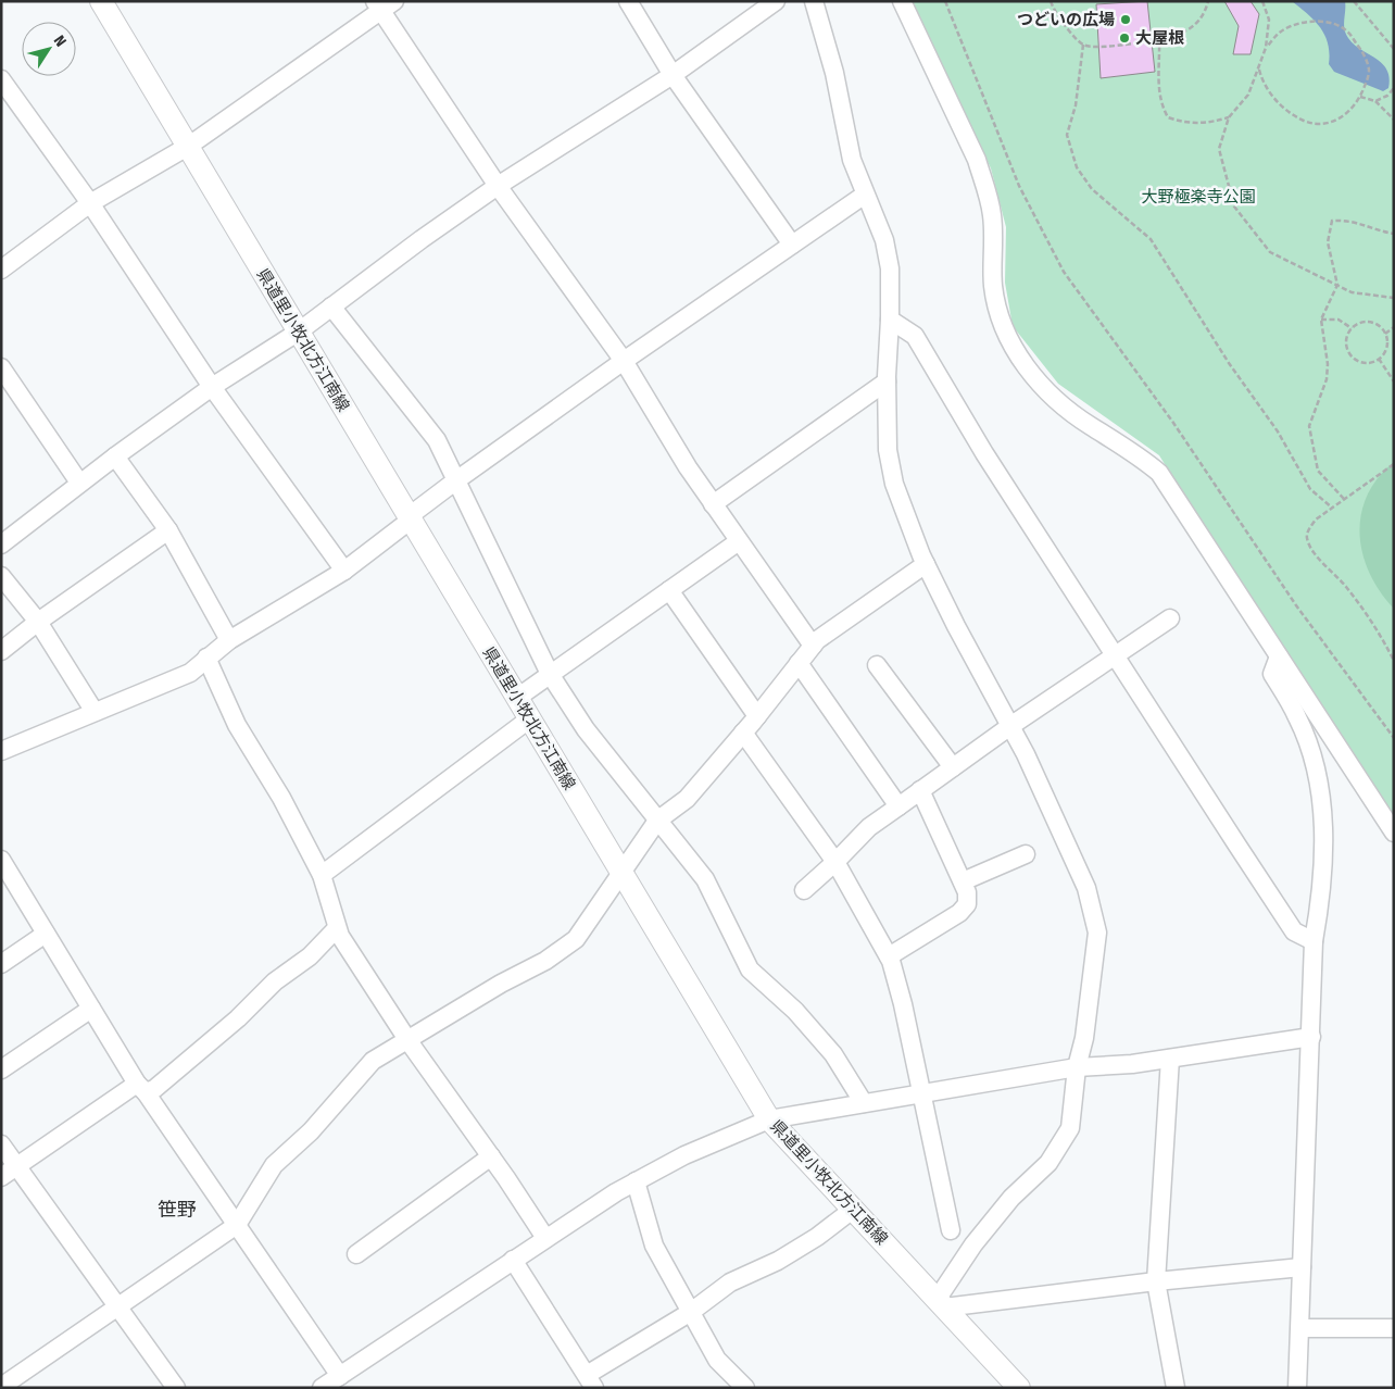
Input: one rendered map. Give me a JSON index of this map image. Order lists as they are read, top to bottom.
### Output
{
  "streets": {
    "main road": ["県道里小牧北方江南線"]
  },
  "districts": ["笹野"],
  "parks": ["大野極楽寺公園"],
  "places": ["つどいの広場", "大屋根"],
  "north": "top right"
}
